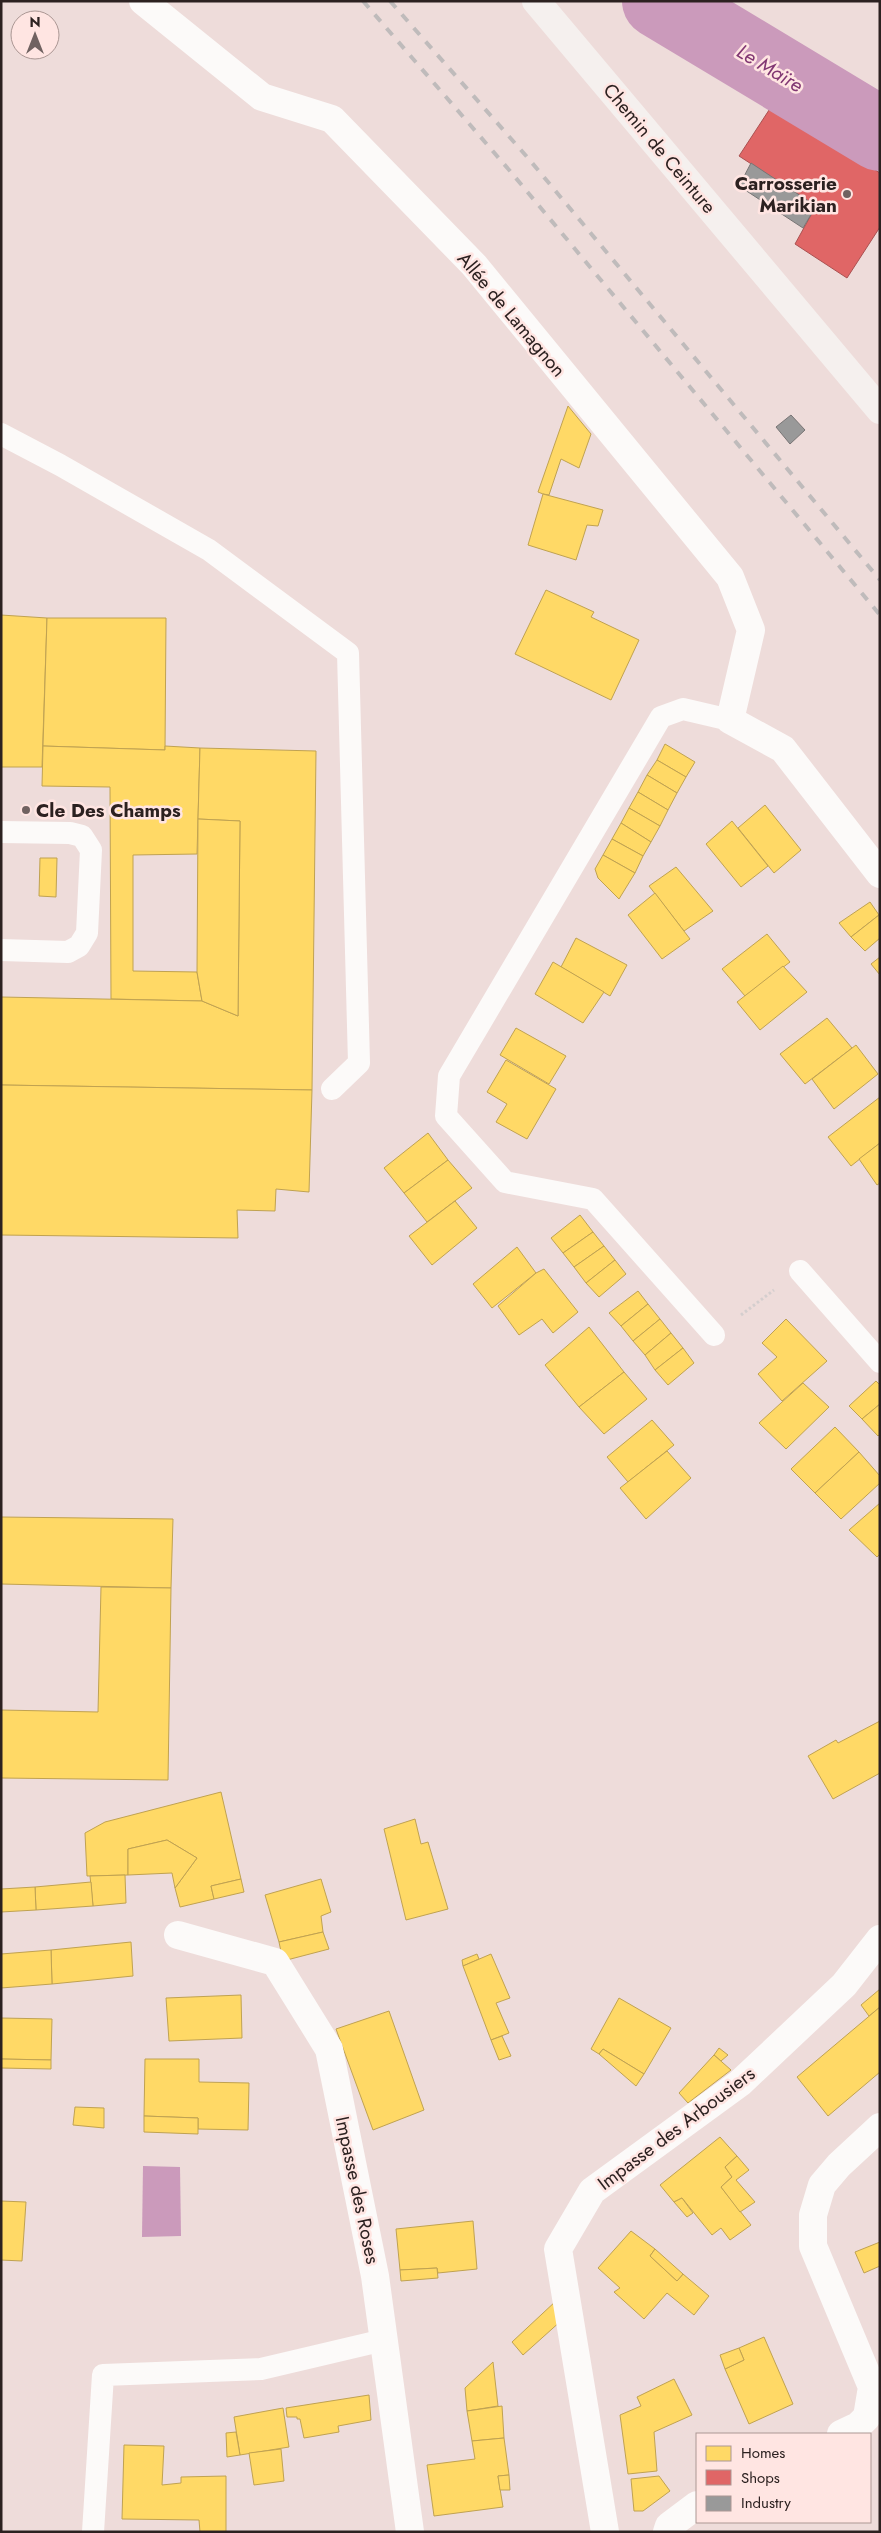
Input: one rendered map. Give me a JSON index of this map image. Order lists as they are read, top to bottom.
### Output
{
  "streets": {
    "main road": ["Chemin de Ceinture"],
    "street": ["Allée de Lamagnon", "Impasse des Arbousiers", "Impasse des Roses"]
  },
  "water": ["Le Maïre"],
  "places": ["Carrosserie Marikian", "Cle Des Champs"],
  "legend": ["Homes", "Shops", "Industry"],
  "north": "top"
}
